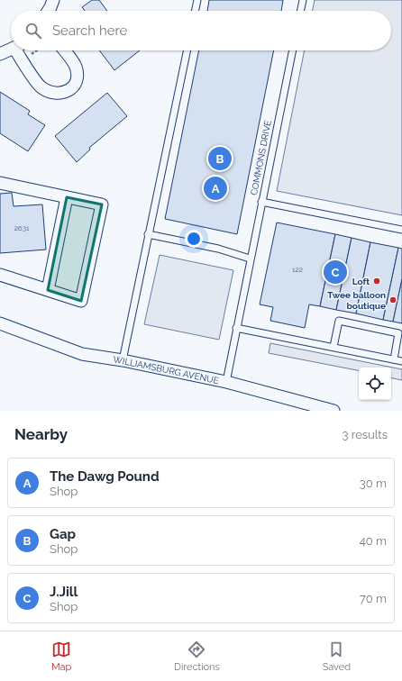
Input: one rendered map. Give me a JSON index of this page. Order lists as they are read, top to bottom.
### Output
{
  "streets": {
    "street": ["WILLIAMSBURG AVENUE"],
    "lane": ["COMMONS DRIVE"]
  },
  "crossings": [
    ["COMMONS DRIVE", "WILLIAMSBURG AVENUE"]
  ],
  "places": ["Loft", "Twee balloon boutique"],
  "house_numbers": ["2631", "122"],
  "page": {
    "search": "Search here",
    "pins": ["B", "A", "C"],
    "heading": ["Nearby", "3 results"],
    "list": [
      {
        "mark": "A",
        "name": "The Dawg Pound",
        "note": "Shop",
        "value": "30 m"
      },
      {
        "mark": "B",
        "name": "Gap",
        "note": "Shop",
        "value": "40 m"
      },
      {
        "mark": "C",
        "name": "J.Jill",
        "note": "Shop",
        "value": "70 m"
      }
    ],
    "nav": ["Map", "Directions", "Saved"]
  }
}
